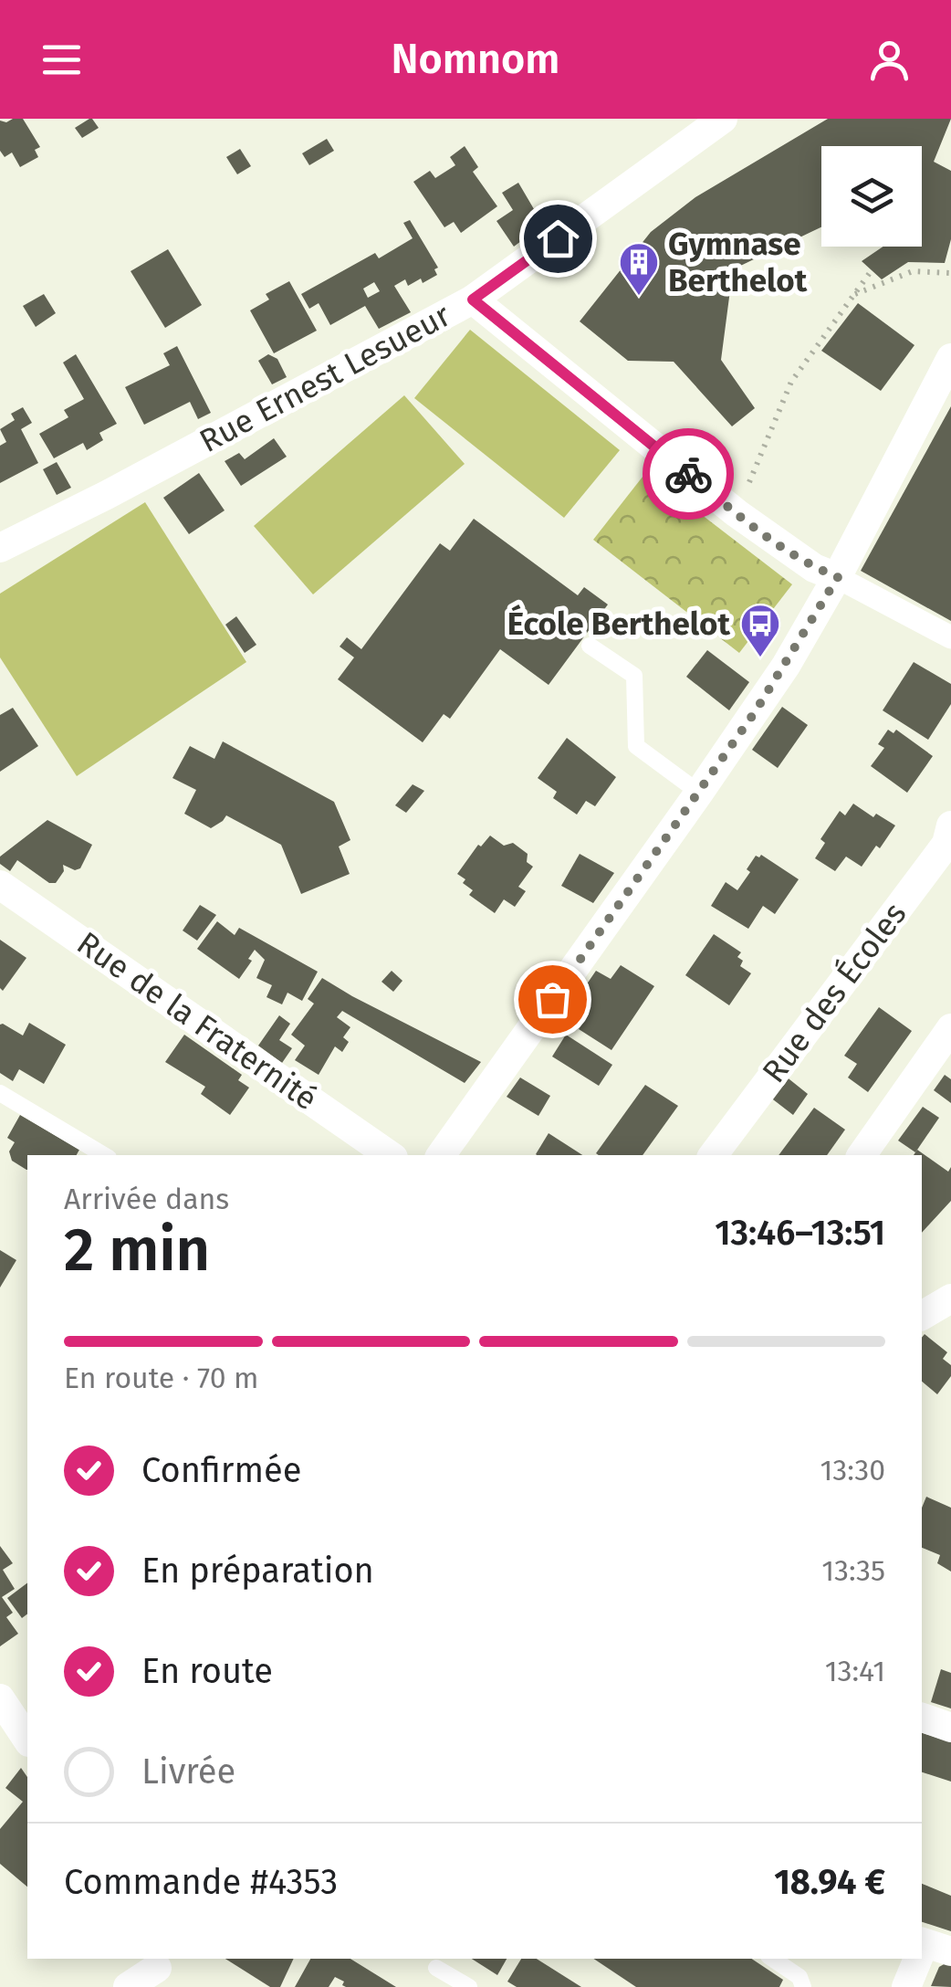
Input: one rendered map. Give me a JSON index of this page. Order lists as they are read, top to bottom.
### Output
{
  "streets": {
    "street": ["Rue Ernest Lesueur", "Rue des Écoles", "Rue de la Fraternité"]
  },
  "places": {
    "building": ["Gymnase Berthelot"],
    "bus stop": ["École Berthelot"]
  },
  "page": {
    "header": "Nomnom",
    "heading": ["2 min", "Arrivée dans", "13:46–13:51"],
    "panel": ["Commande #4353", "18.94 €"],
    "bar": "En route · 70 m",
    "list": [
      ["Confirmée", "13:30"],
      ["En préparation", "13:35"],
      ["En route", "13:41"],
      "Livrée"
    ]
  }
}
